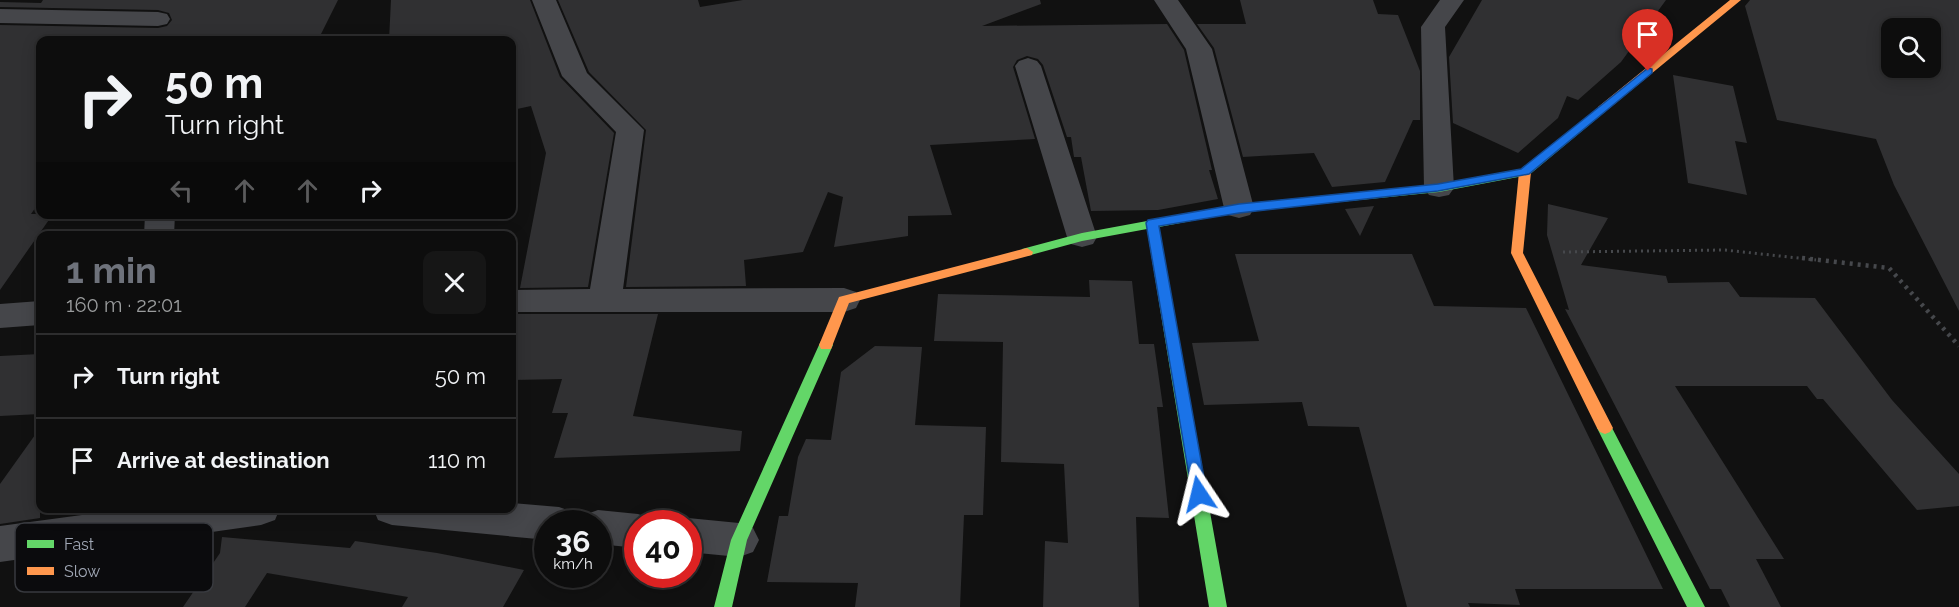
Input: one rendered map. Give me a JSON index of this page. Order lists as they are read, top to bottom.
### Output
{
  "legend": ["Fast", "Slow"],
  "page": {
    "turn": ["50 m", "Turn right"],
    "heading": ["1 min", "160 m · 22:01"],
    "list": [
      {
        "name": "Turn right",
        "value": "50 m"
      },
      {
        "name": "Arrive at destination",
        "value": "110 m"
      }
    ],
    "speed": "36 km/h",
    "limit": "40"
  }
}
